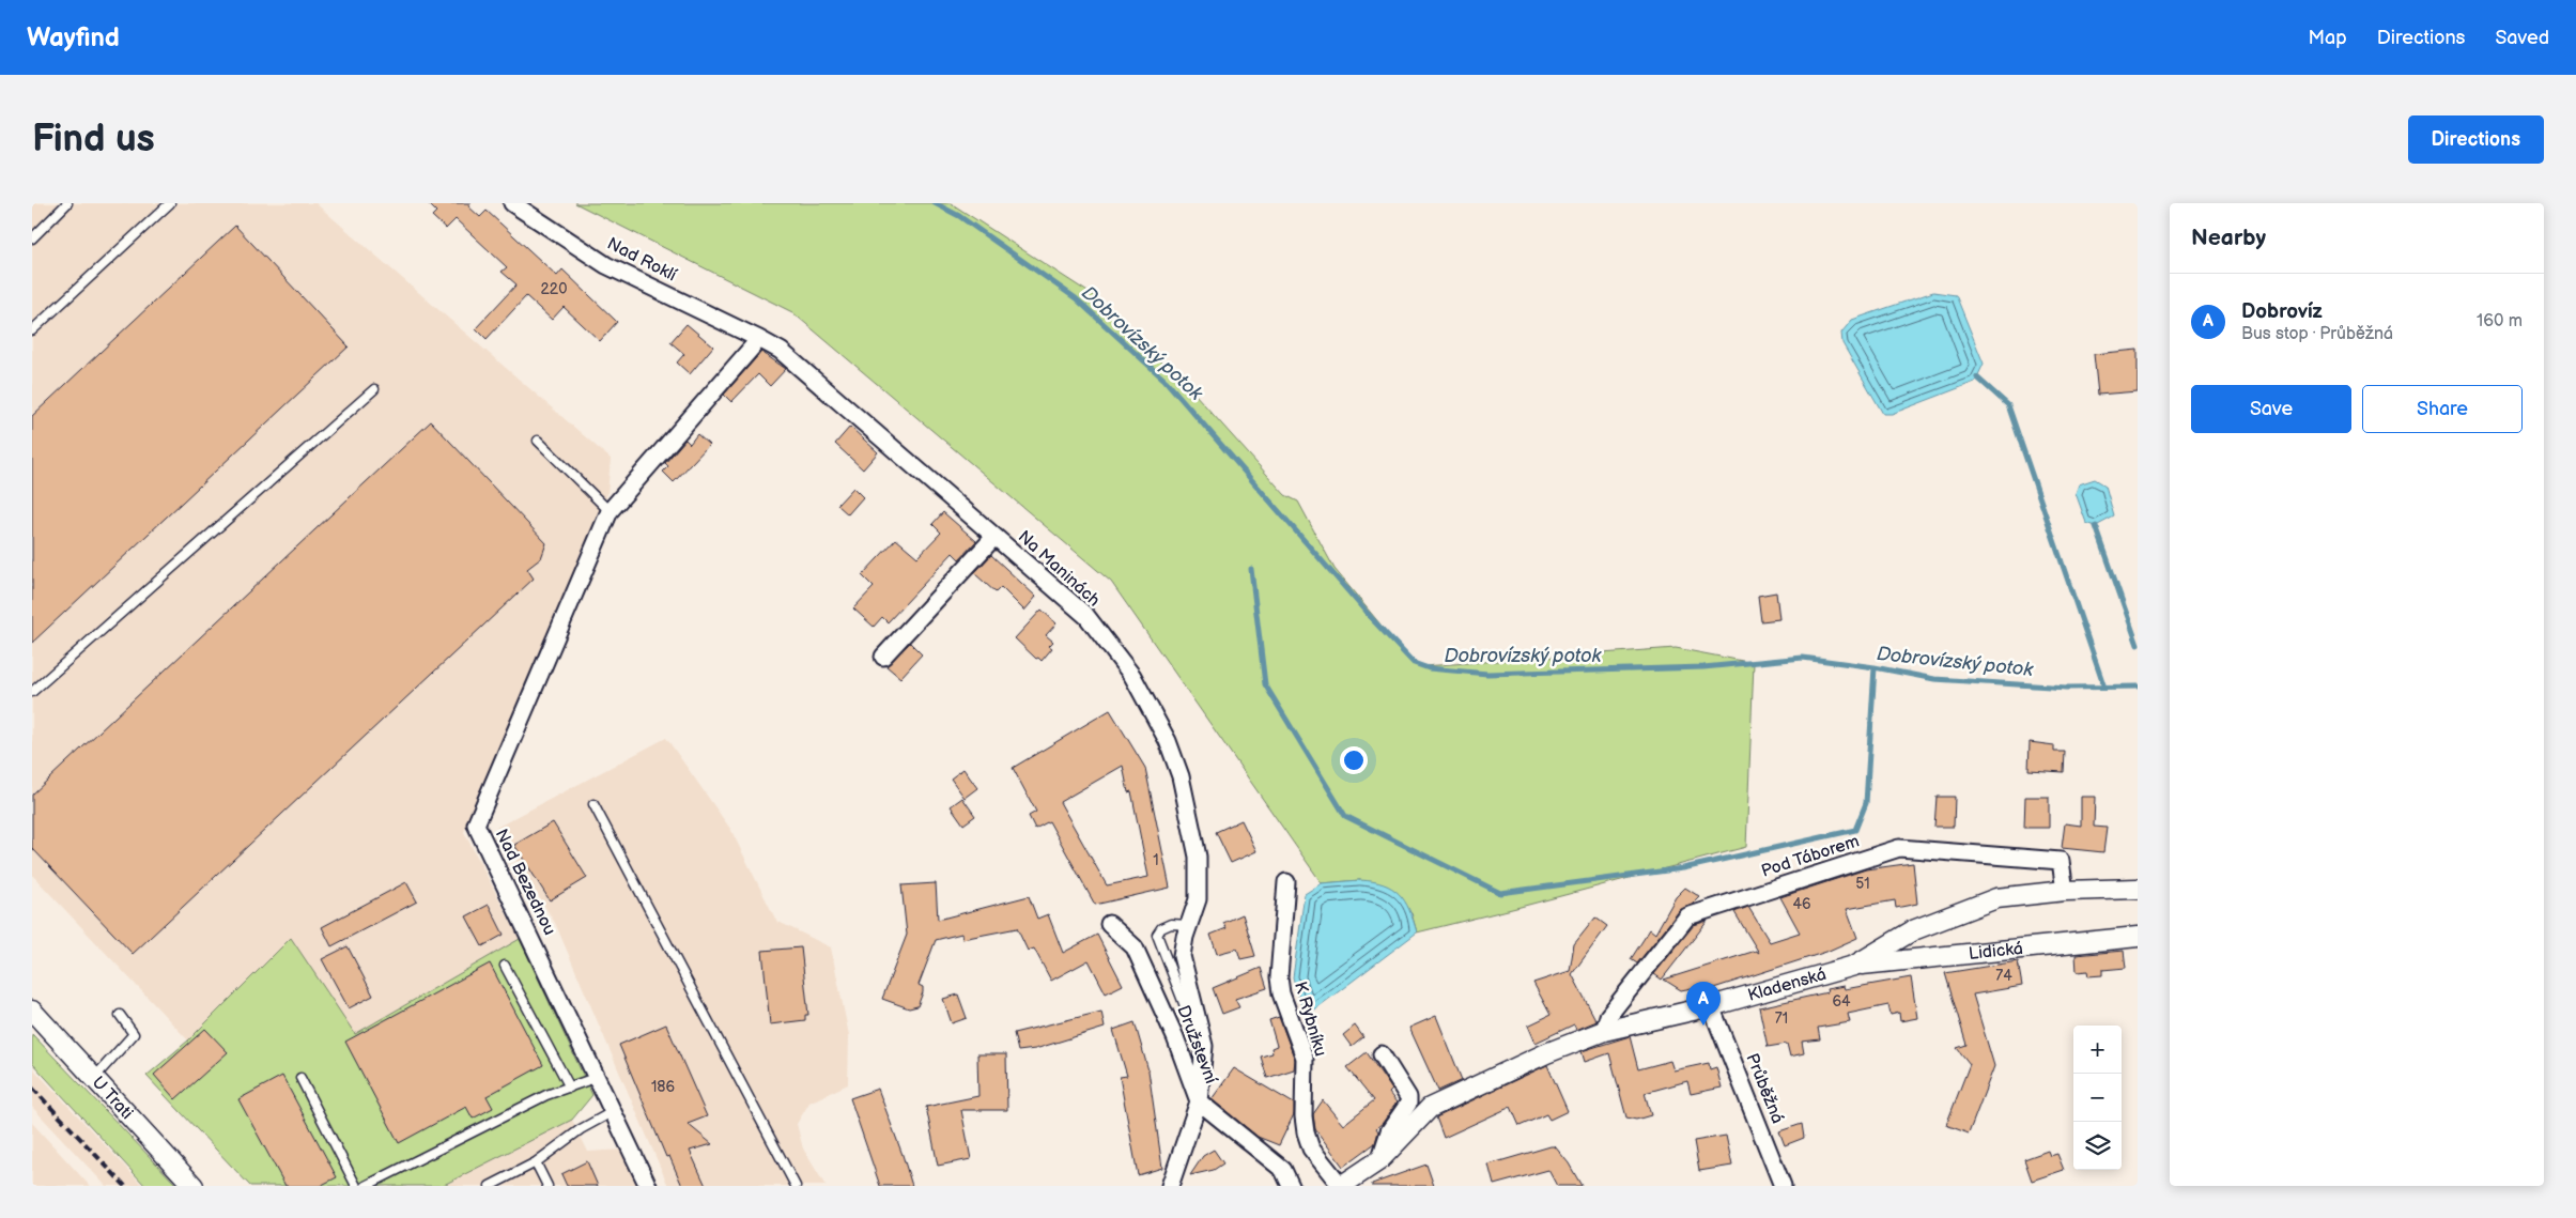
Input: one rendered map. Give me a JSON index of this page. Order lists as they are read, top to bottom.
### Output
{
  "streets": {
    "street": [
      "Nad Roklí",
      "Na Maninách",
      "Pod Táborem",
      "Nad Bezednou",
      "Lidická",
      "Kladenská",
      "K Rybníku",
      "Družstevní",
      "Průběžná",
      "U Trati"
    ]
  },
  "crossings": [
    ["Nad Roklí", "Na Maninách"],
    ["Nad Roklí", "Nad Bezednou"],
    ["Na Maninách", "Nad Bezednou"],
    ["Na Maninách", "Družstevní"],
    ["Pod Táborem", "Kladenská"],
    ["Lidická", "Kladenská"],
    ["Kladenská", "K Rybníku"],
    ["Kladenská", "Průběžná"]
  ],
  "water": ["Dobrovízský potok"],
  "house_numbers": [
    "220",
    "1",
    "51",
    "46",
    "74",
    "64",
    "71",
    "186"
  ],
  "page": {
    "header": "Wayfind",
    "nav": ["Map", "Directions", "Saved"],
    "buttons": [
      "Directions",
      ["Save", "Share"]
    ],
    "title": "Find us",
    "heading": "Nearby",
    "list": [
      {
        "mark": "A",
        "name": "Dobrovíz",
        "note": "Bus stop · Průběžná",
        "value": "160 m"
      }
    ],
    "pins": "A",
    "map_buttons": ["+", "−"]
  }
}
